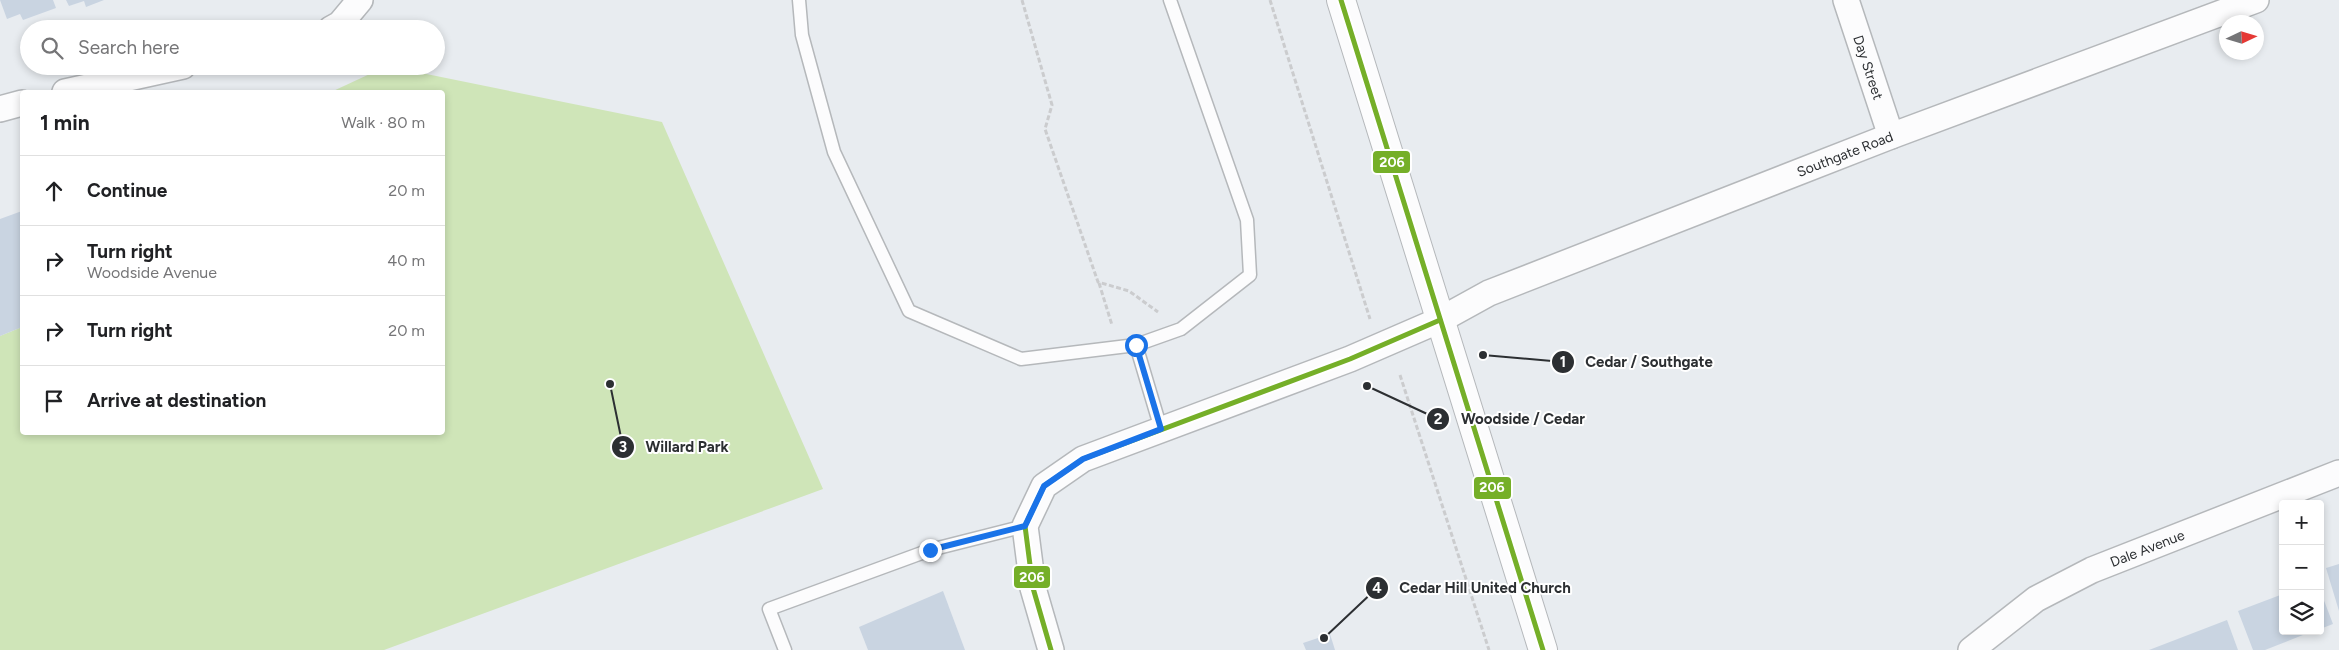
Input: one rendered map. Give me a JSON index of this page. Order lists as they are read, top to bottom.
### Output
{
  "streets": {
    "street": ["Day Street", "Southgate Road", "Dale Avenue"]
  },
  "crossings": [
    ["Day Street", "Southgate Road"]
  ],
  "places": [
    "Cedar / Southgate",
    "Willard Park",
    "Woodside / Cedar",
    "Cedar Hill United Church"
  ],
  "lines": ["transit line 206"],
  "north": "right",
  "page": {
    "search": "Search here",
    "heading": ["1 min", "Walk · 80 m"],
    "list": [
      ["Continue", "20 m"],
      ["Turn right", "Woodside Avenue", "40 m"],
      ["Turn right", "20 m"],
      "Arrive at destination"
    ],
    "map_buttons": ["+", "−"]
  }
}
